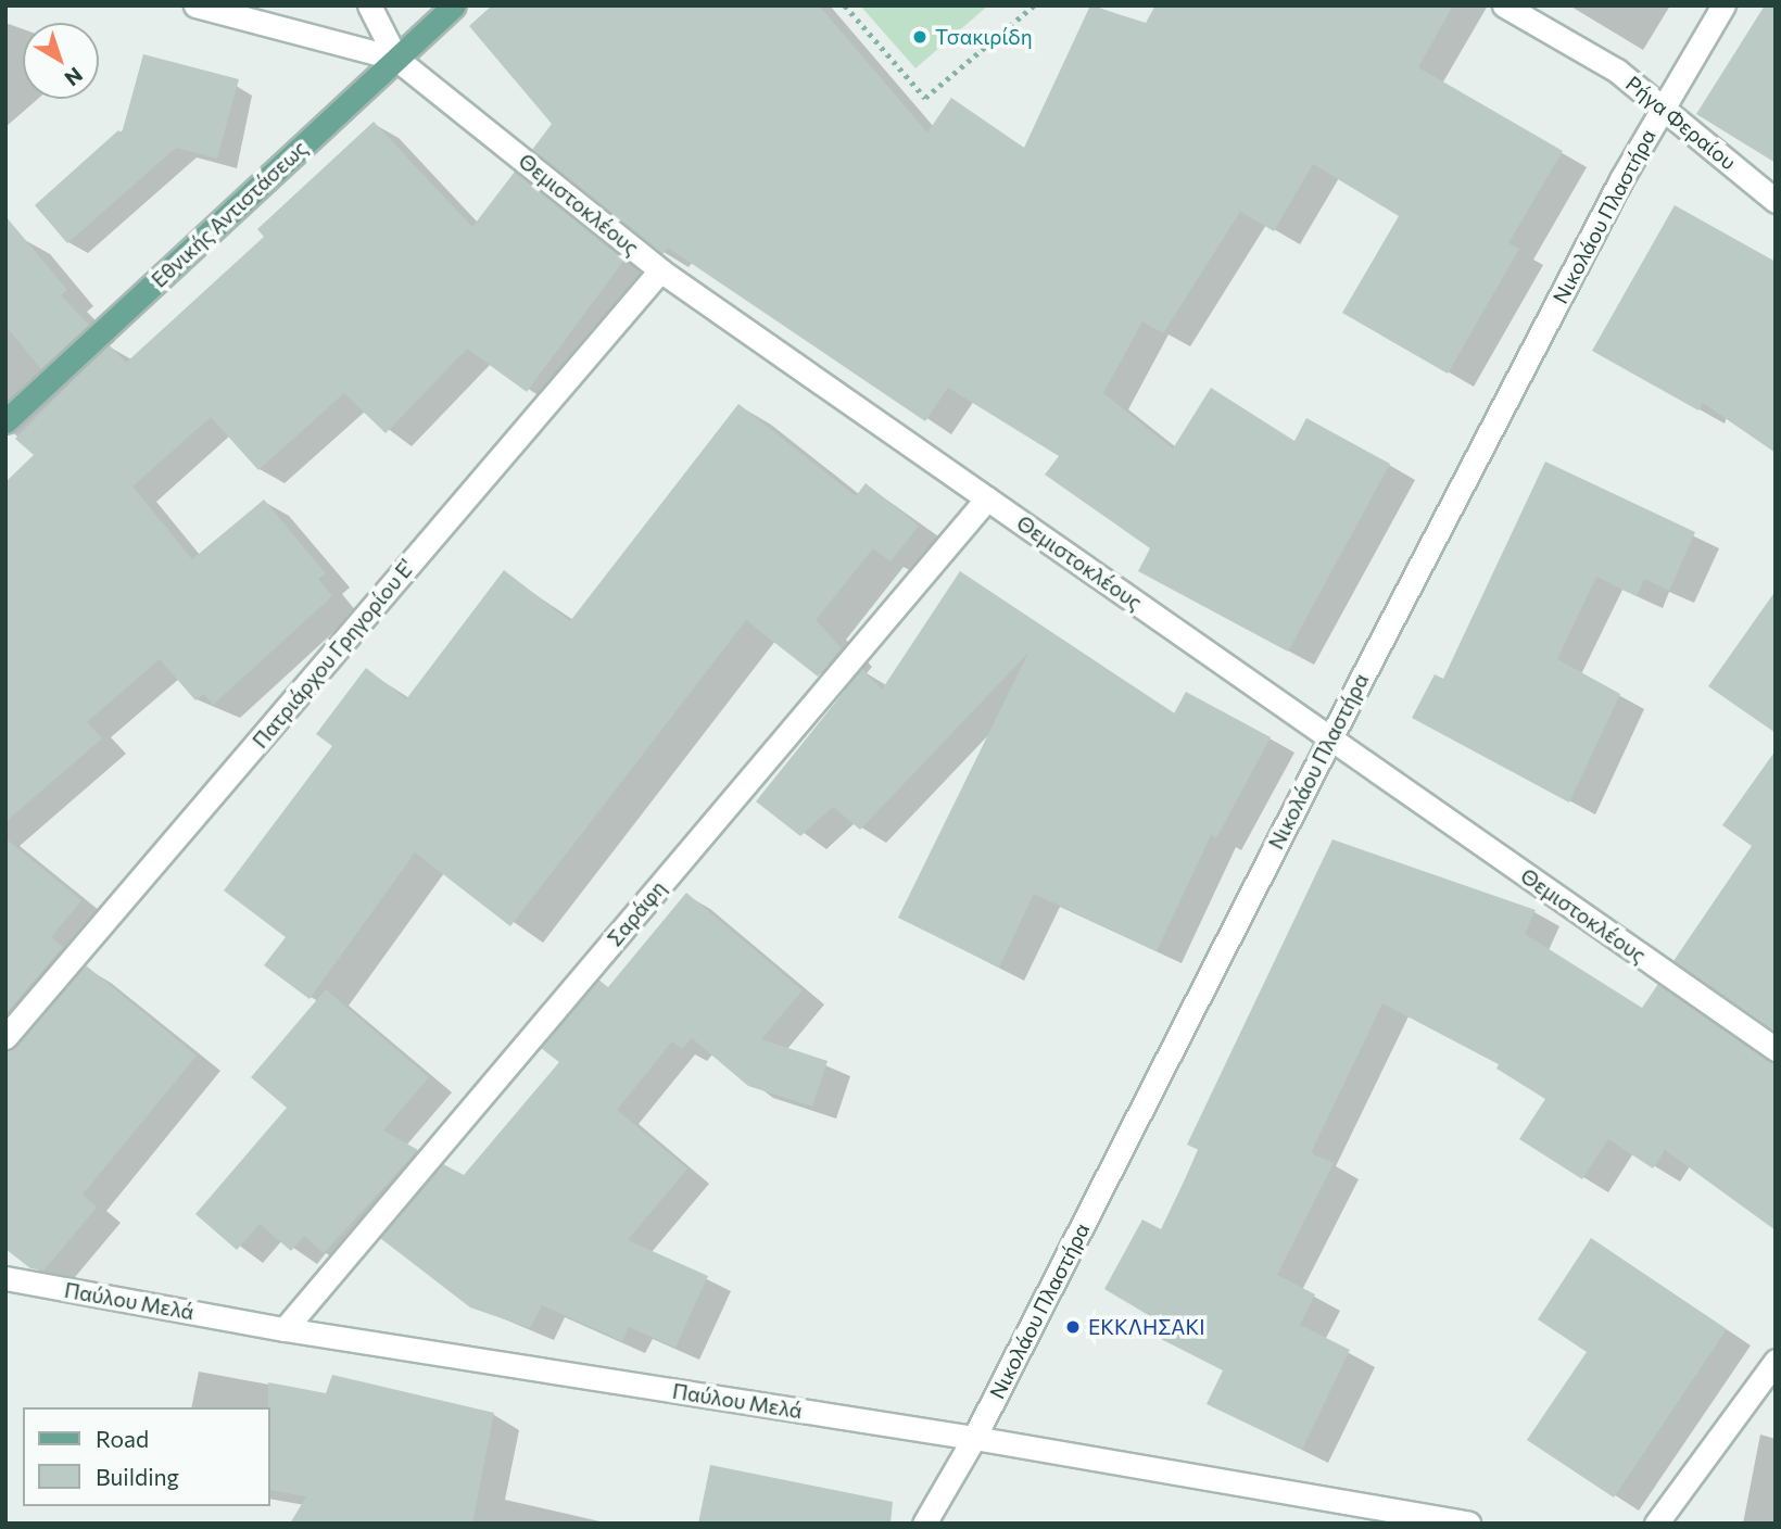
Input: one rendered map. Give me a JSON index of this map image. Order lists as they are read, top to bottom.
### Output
{
  "streets": {
    "main road": ["Εθνικής Αντιστάσεως"],
    "street": [
      "Ρήγα Φεραίου",
      "Θεμιστοκλέους",
      "Νικολάου Πλαστήρα",
      "Πατριάρχου Γρηγορίου Ε'",
      "Σαράφη",
      "Παύλου Μελά"
    ]
  },
  "crossings": [
    ["Ρήγα Φεραίου", "Νικολάου Πλαστήρα"],
    ["Θεμιστοκλέους", "Εθνικής Αντιστάσεως"],
    ["Θεμιστοκλέους", "Νικολάου Πλαστήρα"],
    ["Θεμιστοκλέους", "Πατριάρχου Γρηγορίου Ε'"],
    ["Θεμιστοκλέους", "Σαράφη"],
    ["Νικολάου Πλαστήρα", "Παύλου Μελά"],
    ["Σαράφη", "Παύλου Μελά"]
  ],
  "places": ["Τσακιρίδη", "ΕΚΚΛΗΣΑΚΙ"],
  "legend": ["Road", "Building"],
  "north": "bottom right"
}
